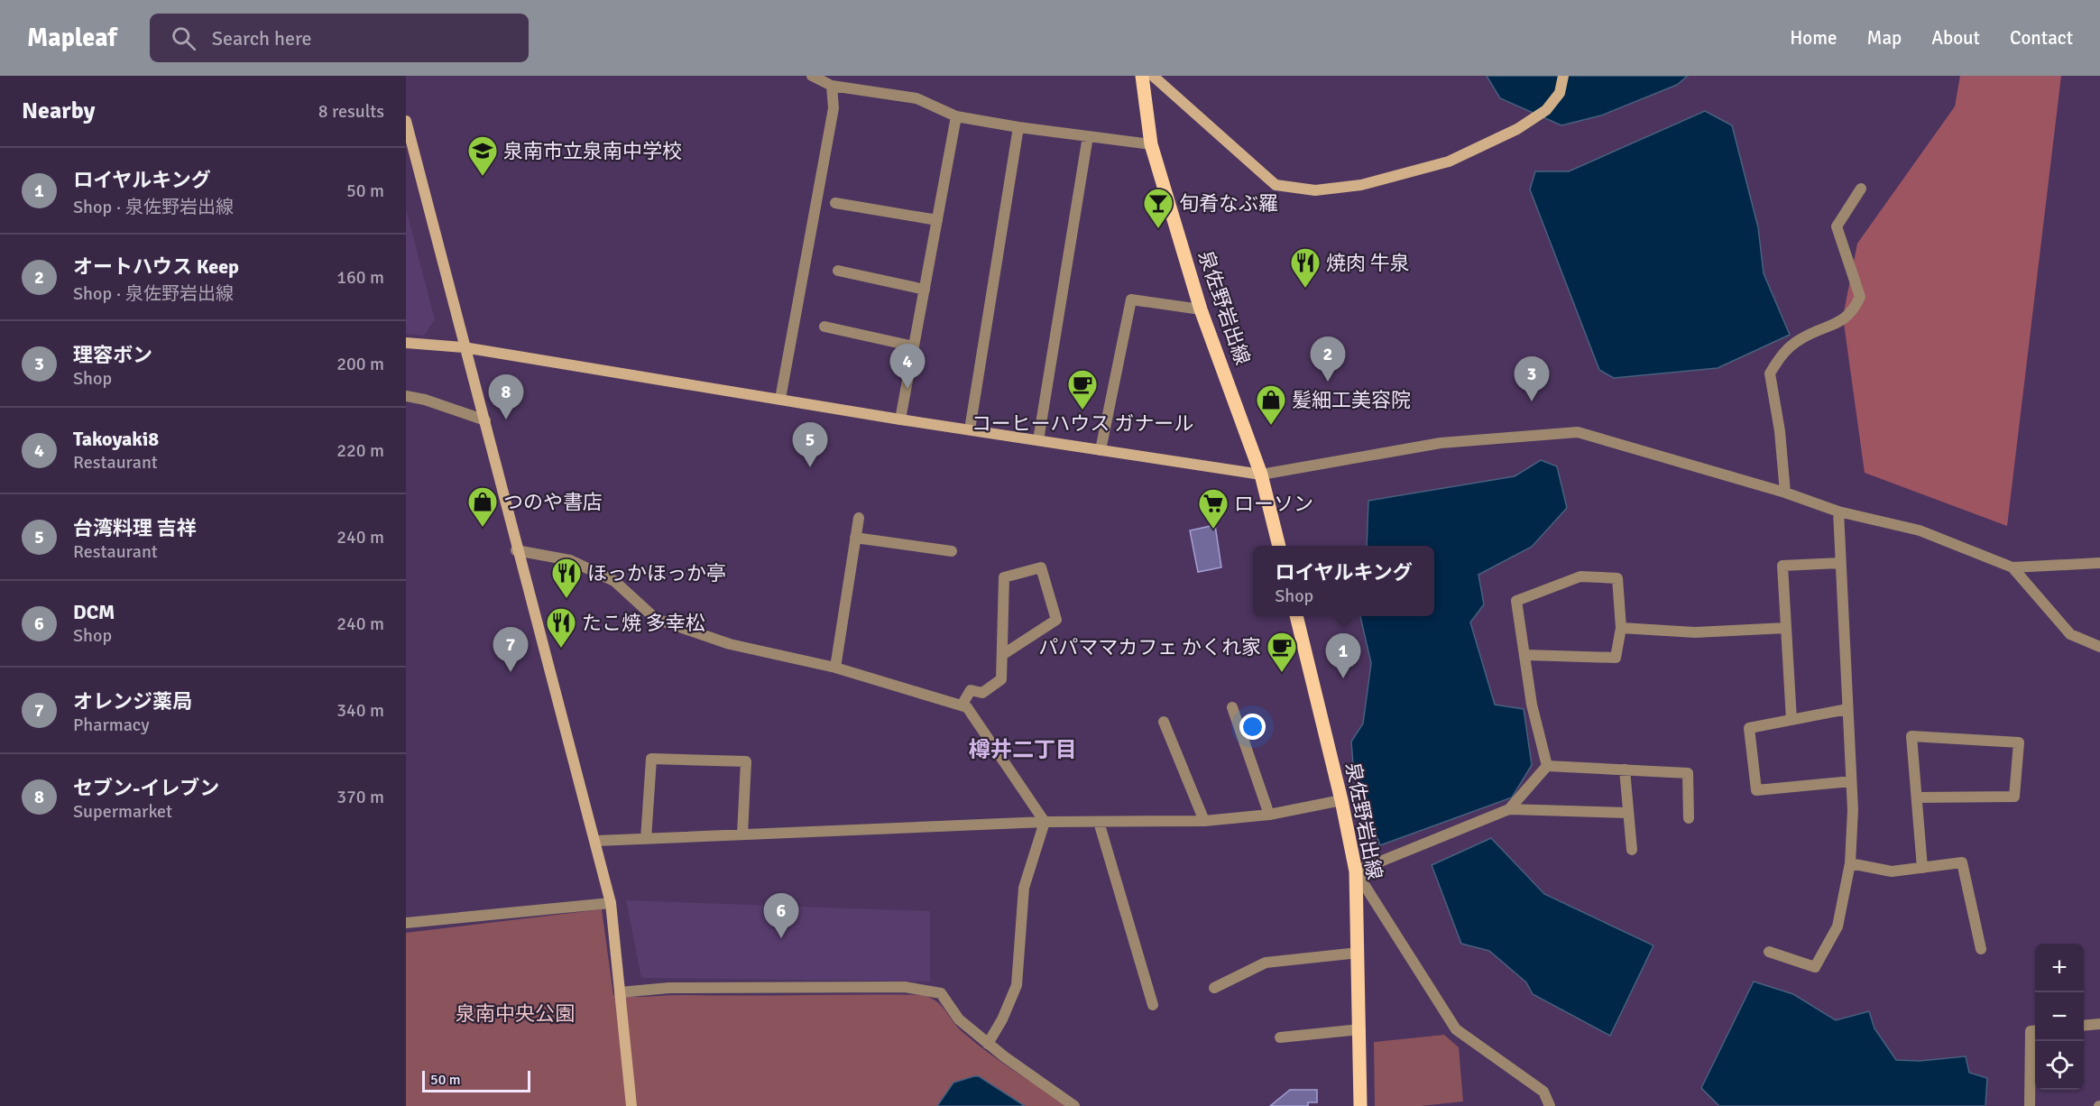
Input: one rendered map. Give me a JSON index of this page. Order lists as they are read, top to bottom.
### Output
{
  "streets": {
    "main road": ["泉佐野岩出線"]
  },
  "districts": ["樽井二丁目"],
  "parks": ["泉南中央公園"],
  "places": {
    "school or university": ["泉南市立泉南中学校"],
    "bar": ["旬肴なぶ羅"],
    "restaurant": ["焼肉 牛泉", "ほっかほっか亭", "たこ焼 多幸松"],
    "cafe": ["コーヒーハウス ガナール", "パパママカフェ かくれ家"],
    "shop": ["髪細工美容院", "つのや書店"],
    "supermarket": ["ローソン"]
  },
  "scale_bar": "50 m",
  "page": {
    "header": "Mapleaf",
    "search": "Search here",
    "nav": [
      "Home",
      "Map",
      "About",
      "Contact"
    ],
    "heading": ["Nearby", "8 results"],
    "list": [
      {
        "mark": "1",
        "name": "ロイヤルキング",
        "note": "Shop · 泉佐野岩出線",
        "value": "50 m"
      },
      {
        "mark": "2",
        "name": "オートハウス Keep",
        "note": "Shop · 泉佐野岩出線",
        "value": "160 m"
      },
      {
        "mark": "3",
        "name": "理容ボン",
        "note": "Shop",
        "value": "200 m"
      },
      {
        "mark": "4",
        "name": "Takoyaki8",
        "note": "Restaurant",
        "value": "220 m"
      },
      {
        "mark": "5",
        "name": "台湾料理 吉祥",
        "note": "Restaurant",
        "value": "240 m"
      },
      {
        "mark": "6",
        "name": "DCM",
        "note": "Shop",
        "value": "240 m"
      },
      {
        "mark": "7",
        "name": "オレンジ薬局",
        "note": "Pharmacy",
        "value": "340 m"
      },
      {
        "mark": "8",
        "name": "セブン-イレブン",
        "note": "Supermarket",
        "value": "370 m"
      }
    ],
    "pins": [
      "2",
      "4",
      "3",
      "8",
      "5",
      "7",
      "1",
      "6"
    ],
    "popup": ["ロイヤルキング", "Shop"],
    "map_buttons": ["+", "−"],
    "scale": "50 m"
  }
}
